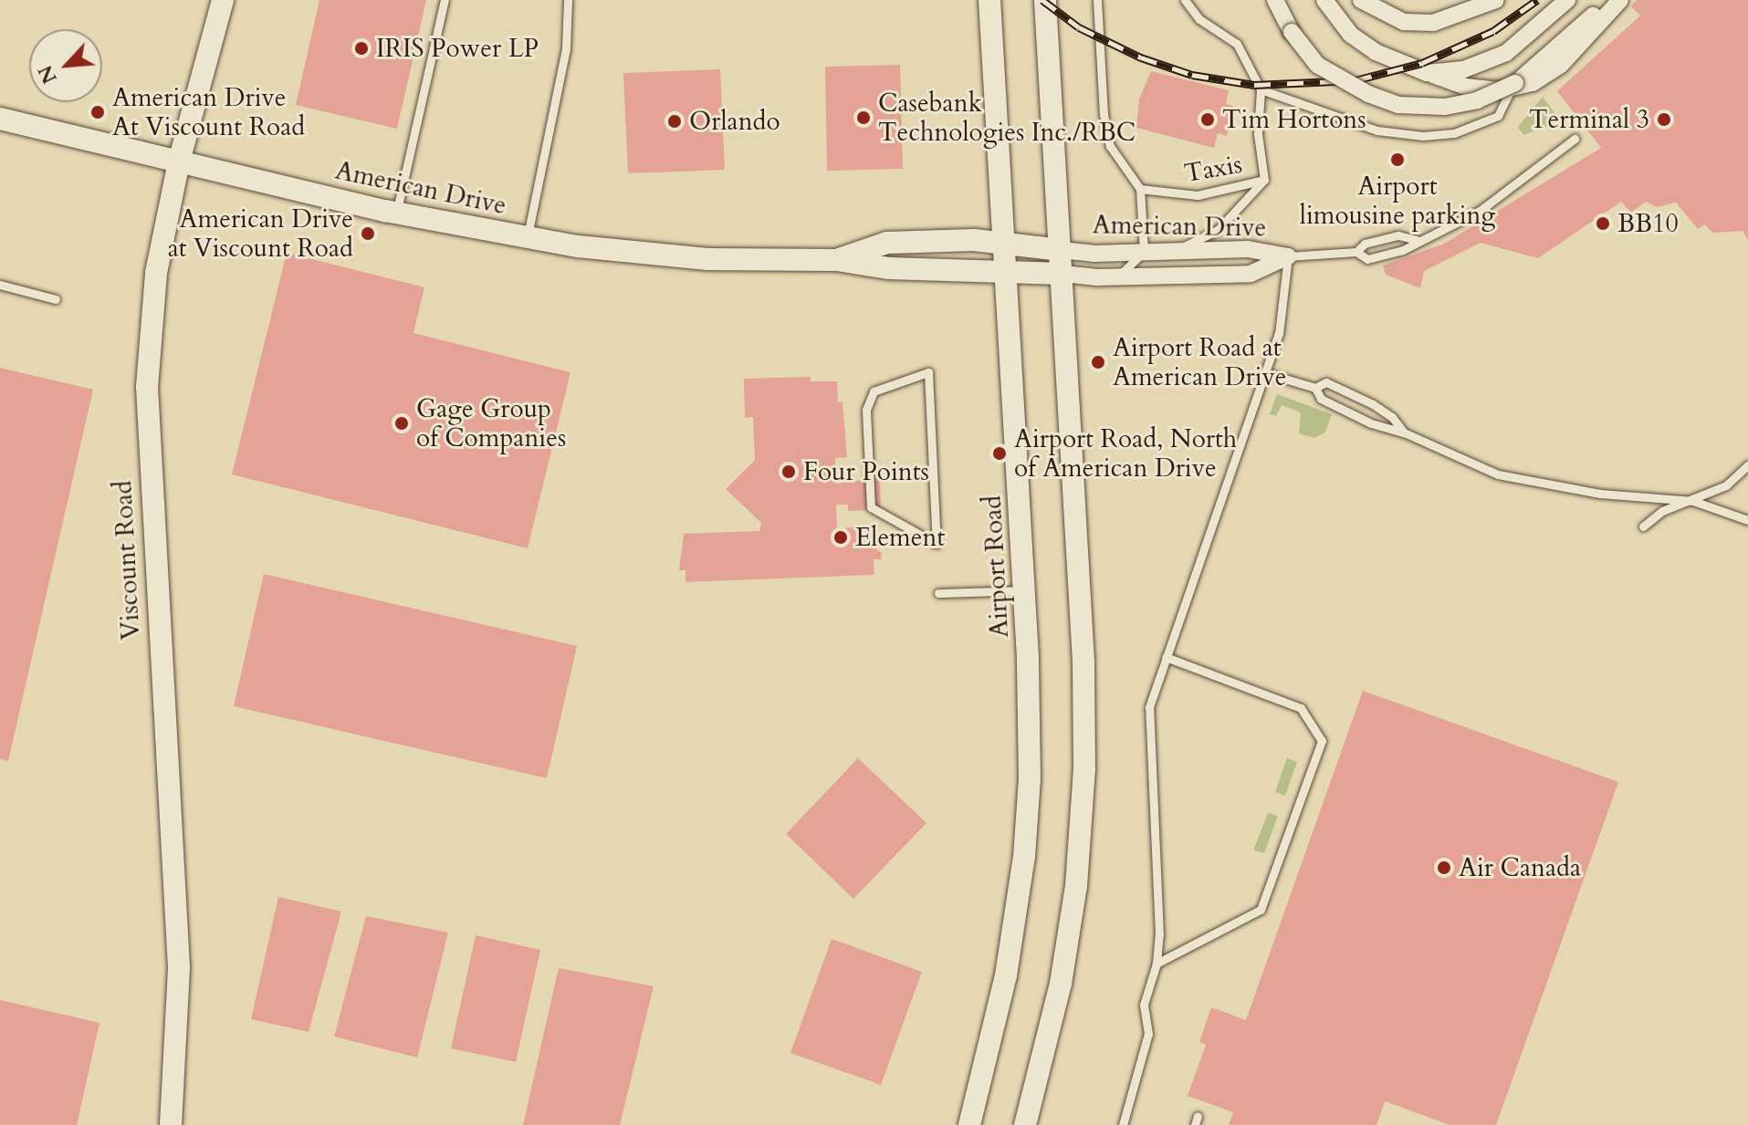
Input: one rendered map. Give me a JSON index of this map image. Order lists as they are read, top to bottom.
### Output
{
  "streets": {
    "street": ["American Drive", "Viscount Road", "Airport Road"],
    "lane": ["Taxis"]
  },
  "crossings": [
    ["Taxis", "American Drive"],
    ["American Drive", "Viscount Road"],
    ["American Drive", "Airport Road"]
  ],
  "places": [
    "IRIS Power LP",
    "American Drive At Viscount Road",
    "Casebank Technologies Inc./RBC",
    "Tim Hortons",
    "Terminal 3",
    "Orlando",
    "Airport limousine parking",
    "BB10",
    "American Drive at Viscount Road",
    "Airport Road at American Drive",
    "Gage Group of Companies",
    "Airport Road, North of American Drive",
    "Four Points",
    "Element",
    "Air Canada"
  ],
  "north": "bottom left"
}
